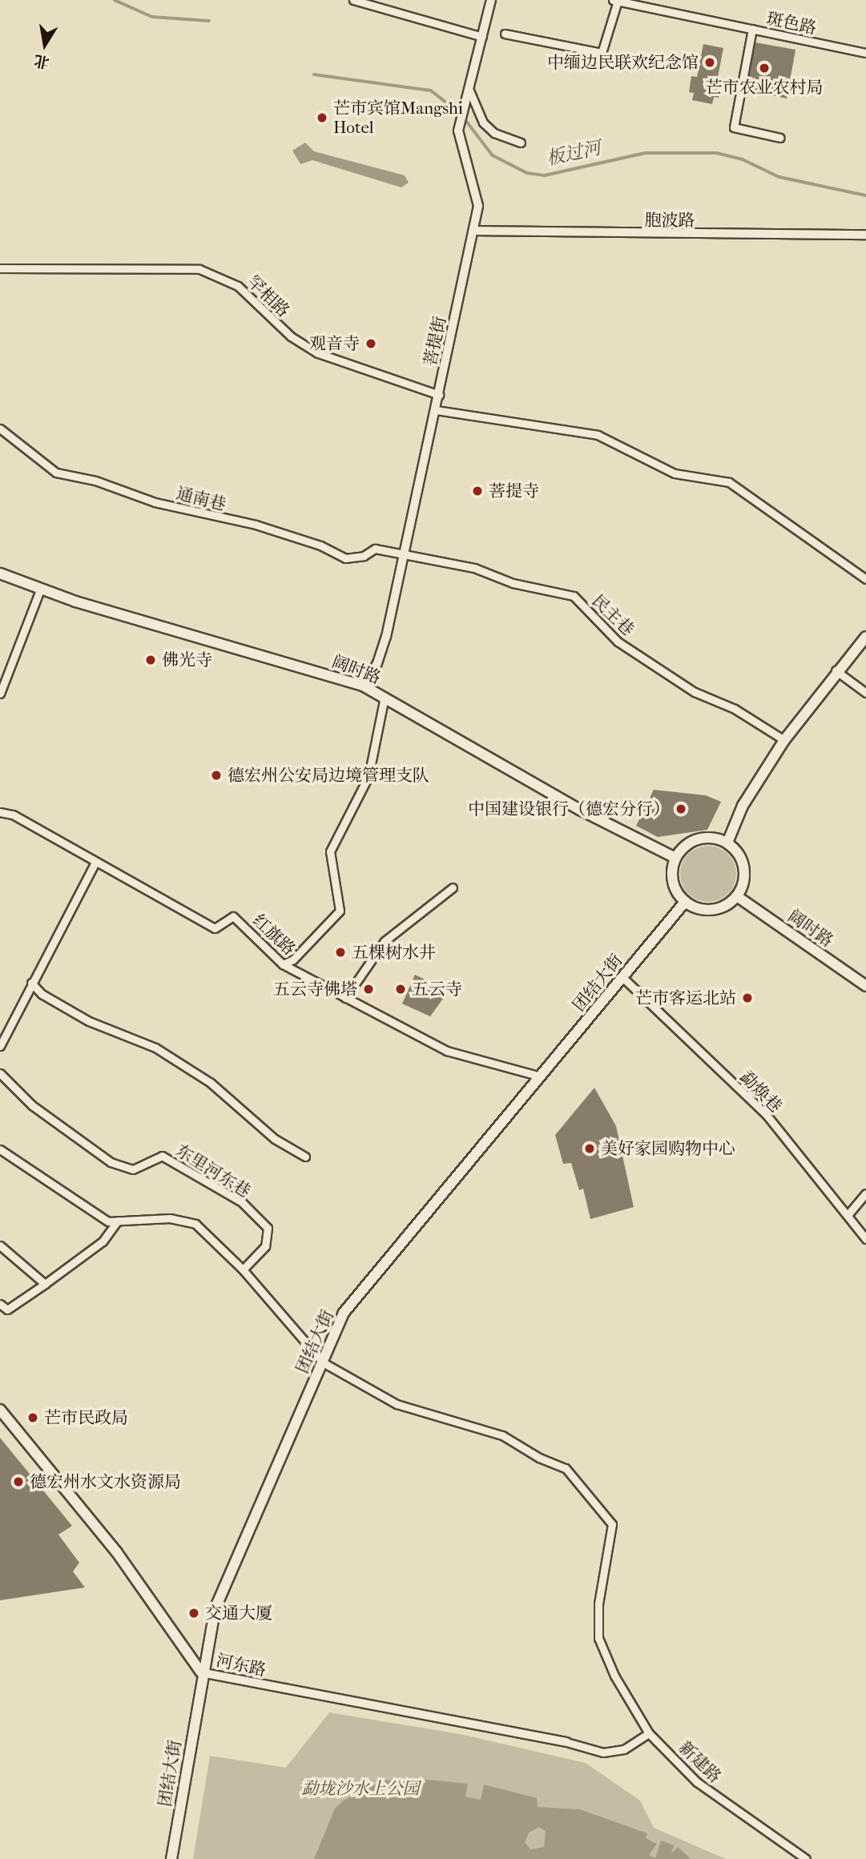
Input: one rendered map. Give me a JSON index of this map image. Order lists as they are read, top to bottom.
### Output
{
  "streets": {
    "main road": ["阔时路", "团结大街", "河东路"],
    "street": [
      "斑色路",
      "胞波路",
      "罕相路",
      "菩提街",
      "通南巷",
      "民主巷",
      "红旗路",
      "勐焕巷",
      "东里河东巷",
      "新建路"
    ]
  },
  "crossings": [
    ["胞波路", "菩提街"],
    ["罕相路", "菩提街"],
    ["菩提街", "通南巷"],
    ["菩提街", "民主巷"],
    ["菩提街", "阔时路"],
    ["通南巷", "民主巷"],
    ["阔时路", "团结大街"],
    ["红旗路", "团结大街"],
    ["团结大街", "勐焕巷"],
    ["团结大街", "河东路"],
    ["团结大街", "新建路"]
  ],
  "water": ["板过河"],
  "parks": ["勐垅沙水上公园"],
  "places": [
    "中缅边民联欢纪念馆",
    "芒市农业农村局",
    "芒市宾馆Mangshi Hotel",
    "观音寺",
    "菩提寺",
    "佛光寺",
    "德宏州公安局边境管理支队",
    "中国建设银行（德宏分行）",
    "五棵树水井",
    "五云寺佛塔",
    "五云寺",
    "芒市客运北站",
    "美好家园购物中心",
    "芒市民政局",
    "德宏州水文水资源局",
    "交通大厦"
  ],
  "north": "bottom"
}
